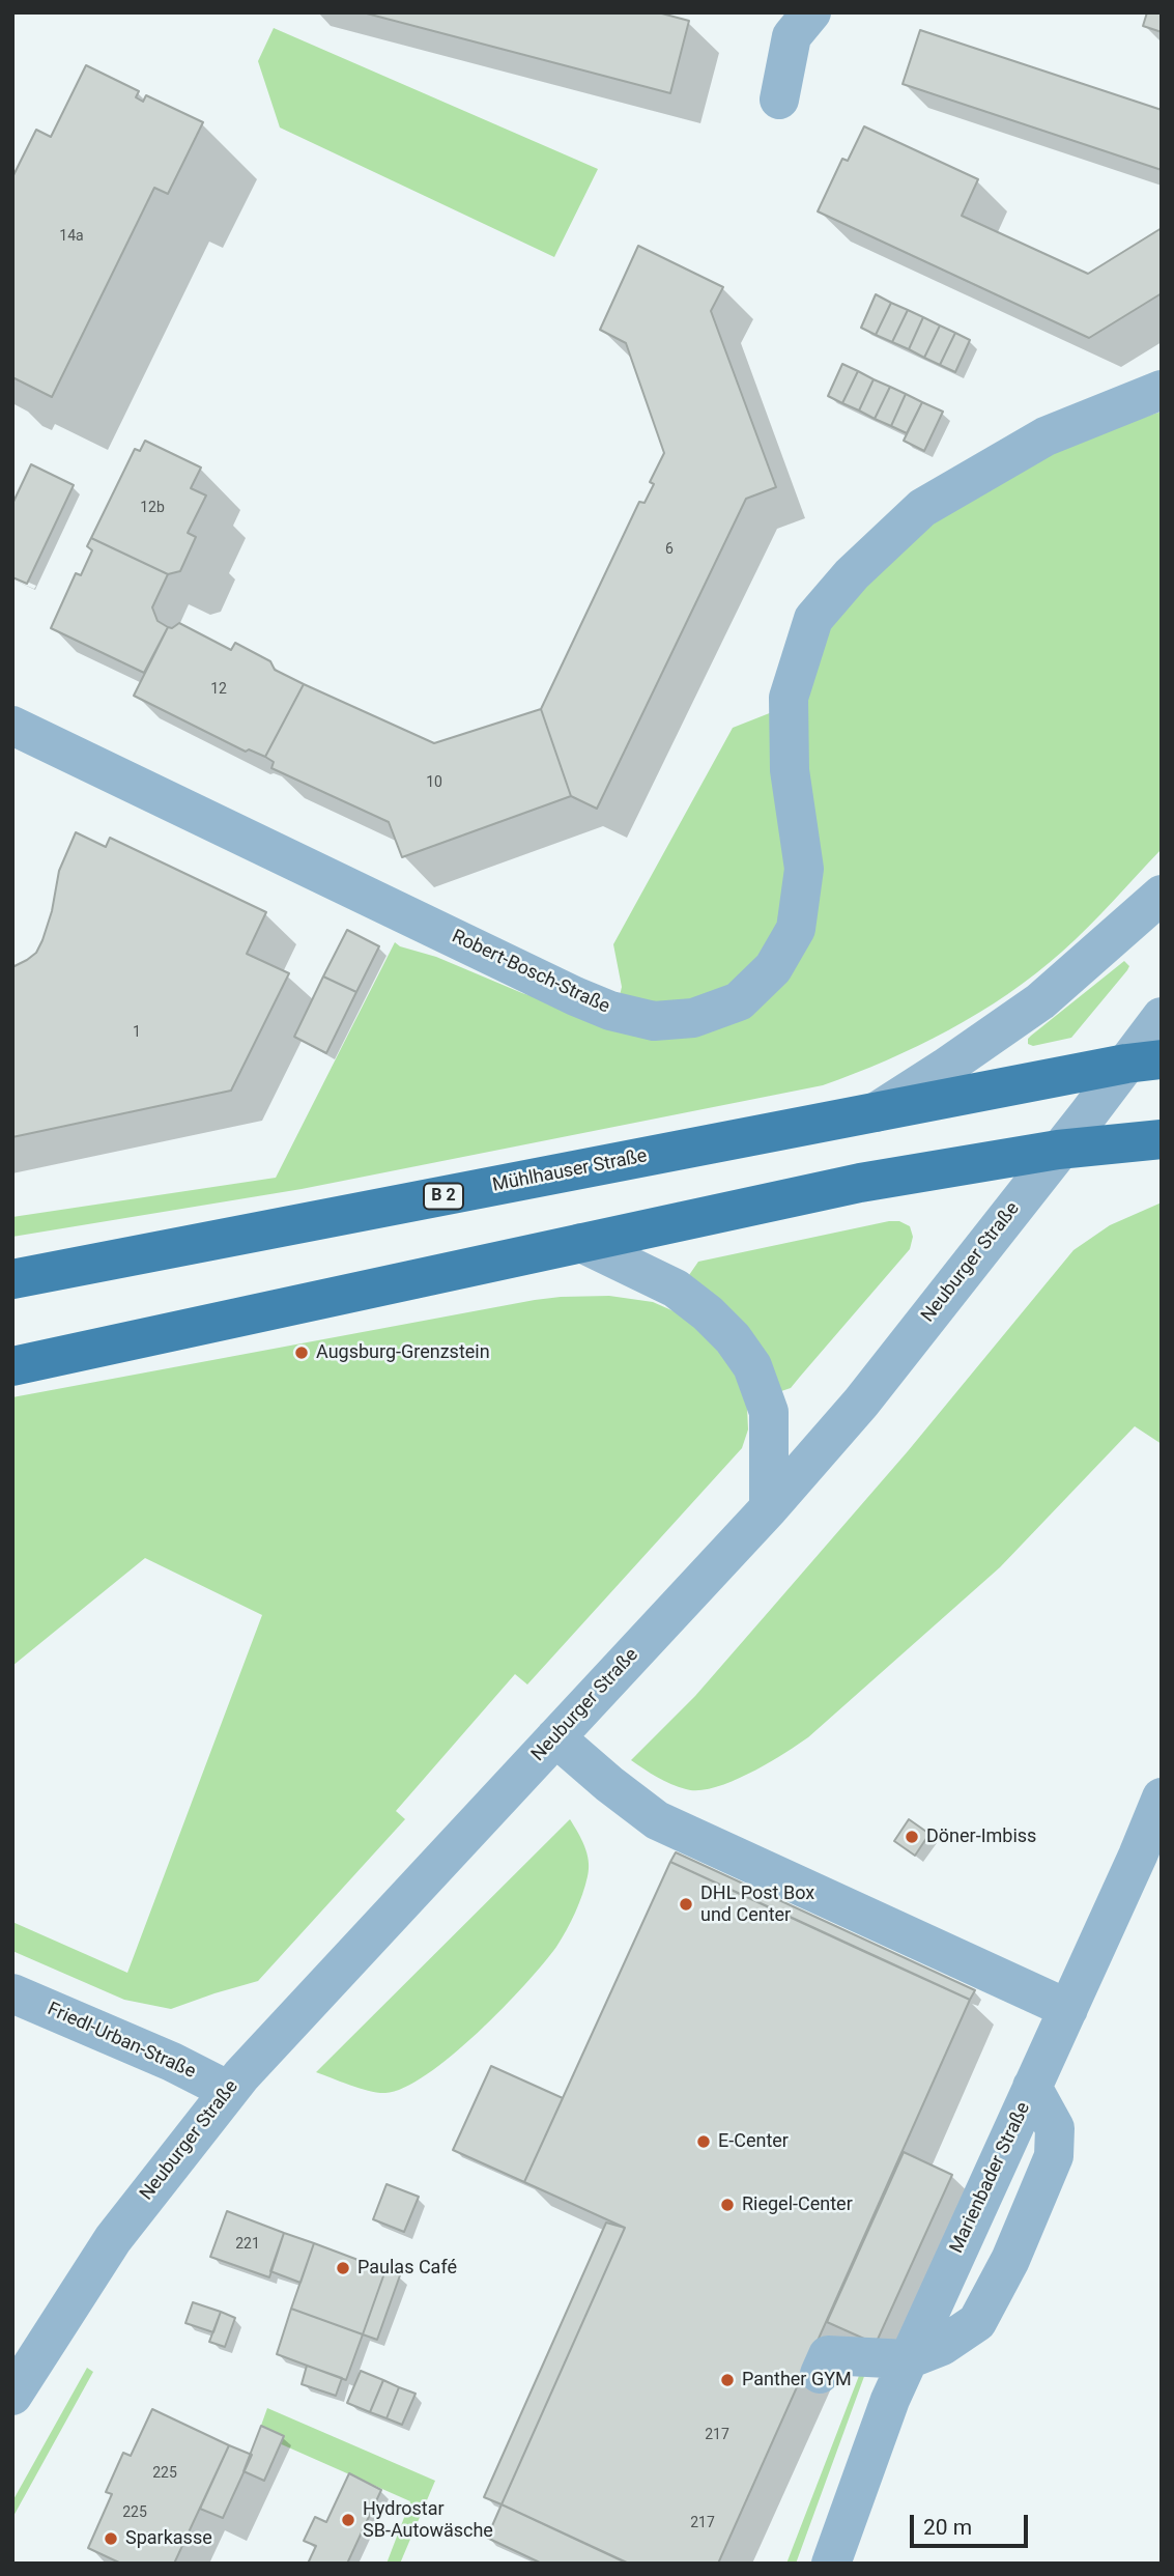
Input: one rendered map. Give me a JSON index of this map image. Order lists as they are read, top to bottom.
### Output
{
  "streets": {
    "main road": ["Mühlhauser Straße", "B 2"],
    "street": [
      "Robert-Bosch-Straße",
      "Neuburger Straße",
      "Friedl-Urban-Straße",
      "Marienbader Straße"
    ]
  },
  "crossings": [
    ["Mühlhauser Straße", "Neuburger Straße"],
    ["Neuburger Straße", "Friedl-Urban-Straße"]
  ],
  "places": [
    "Augsburg-Grenzstein",
    "Döner-Imbiss",
    "DHL Post Box und Center",
    "E-Center",
    "Riegel-Center",
    "Paulas Café",
    "Panther GYM",
    "Hydrostar SB-Autowäsche",
    "Sparkasse"
  ],
  "house_numbers": [
    "14a",
    "12b",
    "6",
    "12",
    "10",
    "1",
    "221",
    "217",
    "225",
    "225",
    "217"
  ],
  "scale_bar": "20 m"
}
